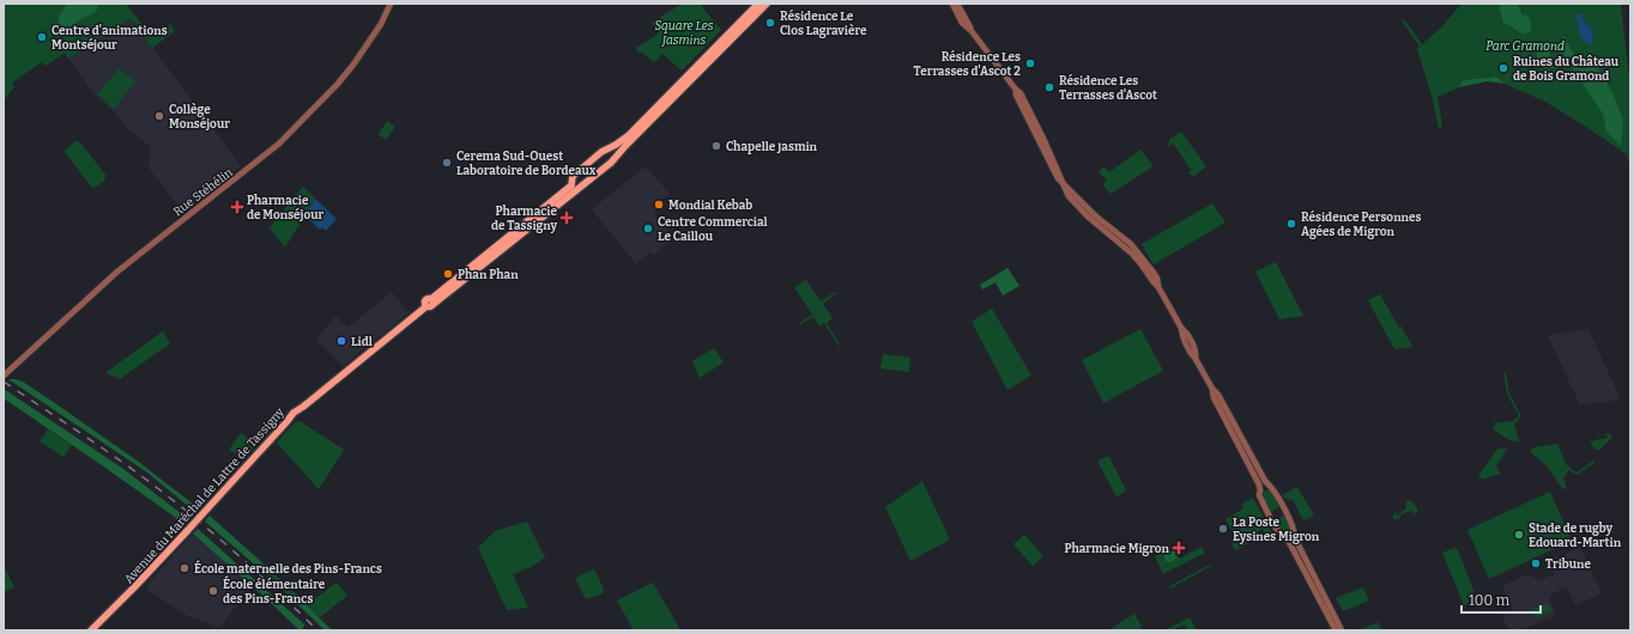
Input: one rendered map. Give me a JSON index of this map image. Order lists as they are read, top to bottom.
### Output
{
  "streets": {
    "main road": ["Avenue du Maréchal de Lattre de Tassigny"],
    "street": ["Rue Stéhélin"]
  },
  "parks": ["Square Les Jasmins", "Parc Gramond"],
  "places": {
    "other": [
      "Résidence Le Clos Lagravière",
      "Centre d'animations Montséjour",
      "Résidence Les Terrasses d'Ascot 2",
      "Ruines du Château de Bois Gramond",
      "Résidence Les Terrasses d'Ascot",
      "Collège Monséjour",
      "Chapelle Jasmin",
      "Cerema Sud-Ouest Laboratoire de Bordeaux",
      "Mondial Kebab",
      "Résidence Personnes Agées de Migron",
      "Centre Commercial Le Caillou",
      "Phan Phan",
      "Lidl",
      "La Poste Eysines Migron",
      "Stade de rugby Edouard-Martin",
      "Tribune",
      "École maternelle des Pins-Francs",
      "École élémentaire des Pins-Francs"
    ],
    "health": ["Pharmacie de Monséjour", "Pharmacie de Tassigny", "Pharmacie Migron"]
  },
  "scale_bar": "100 m"
}
